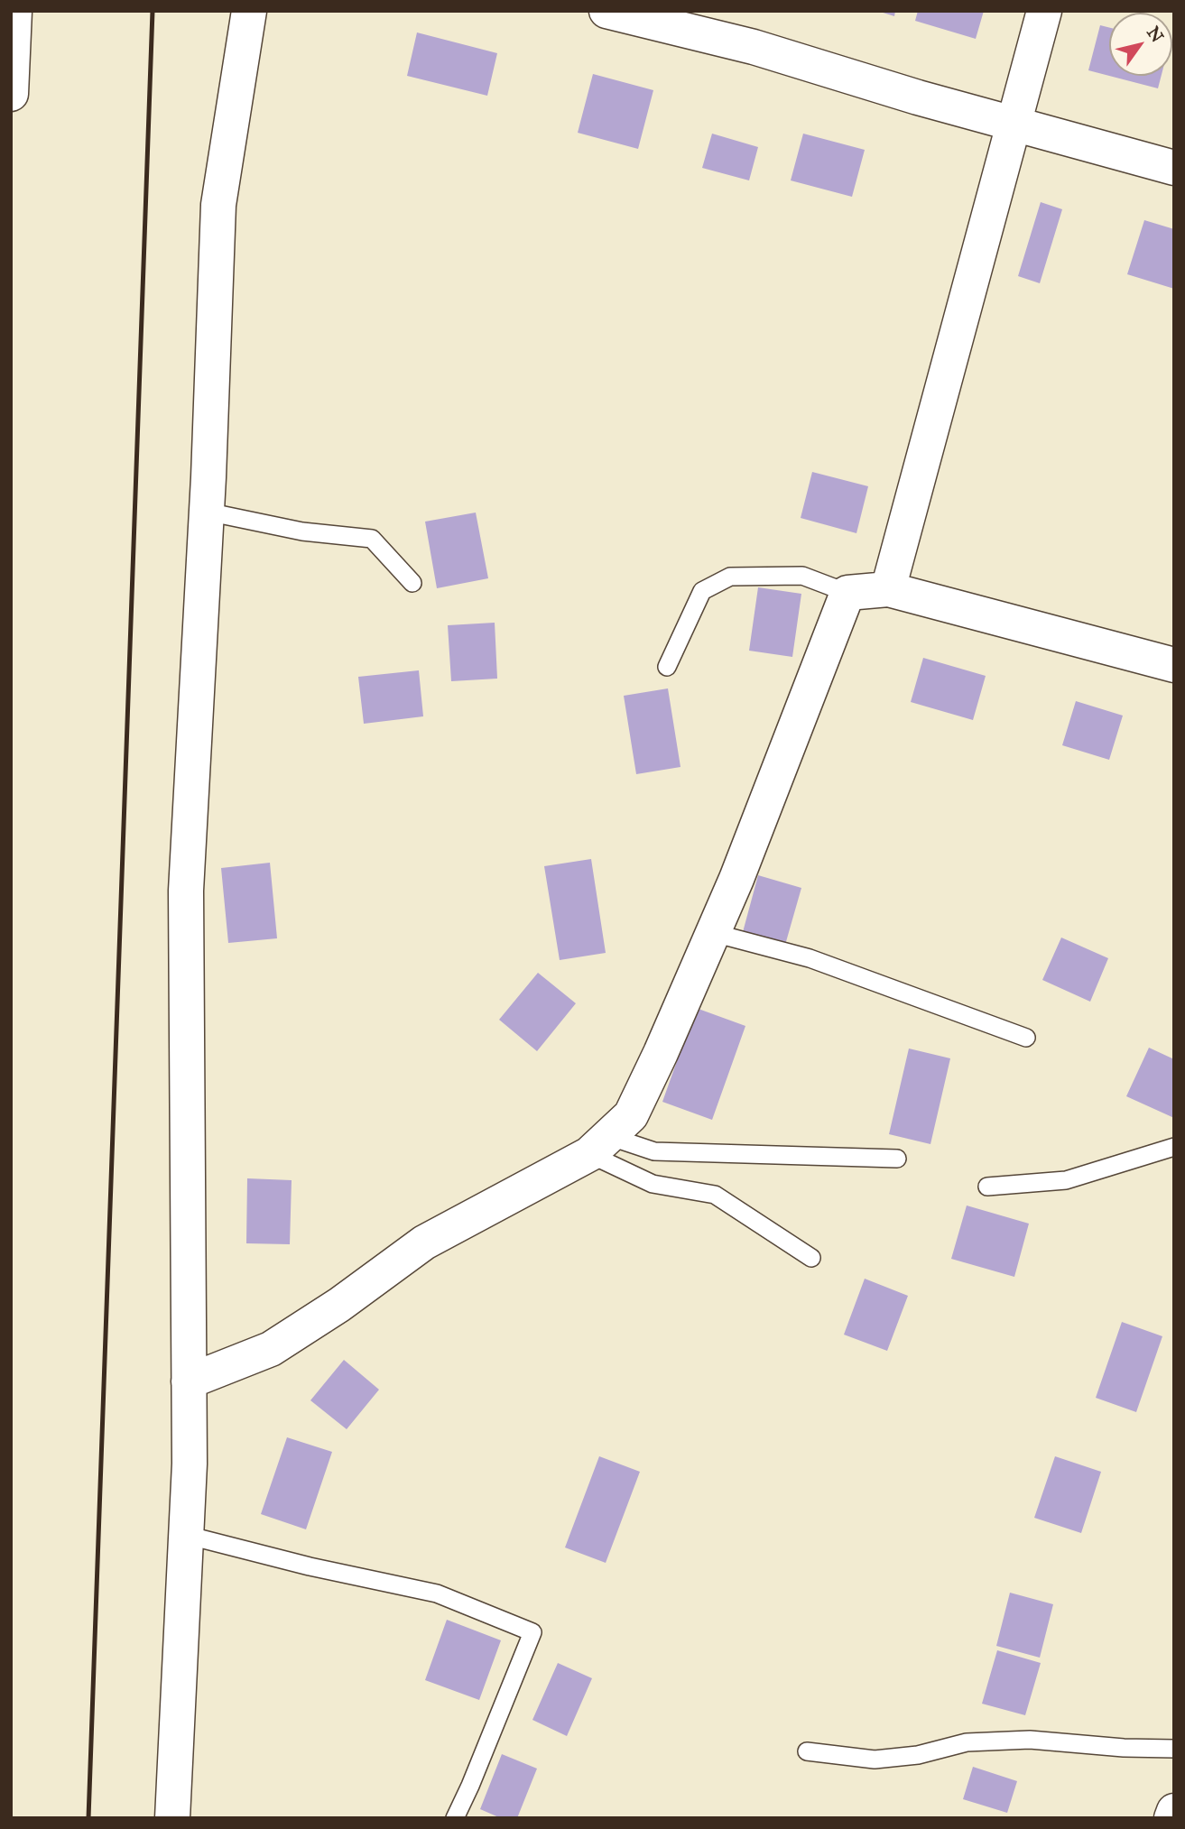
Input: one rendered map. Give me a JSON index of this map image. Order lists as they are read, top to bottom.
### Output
{
  "north": "top right"
}
